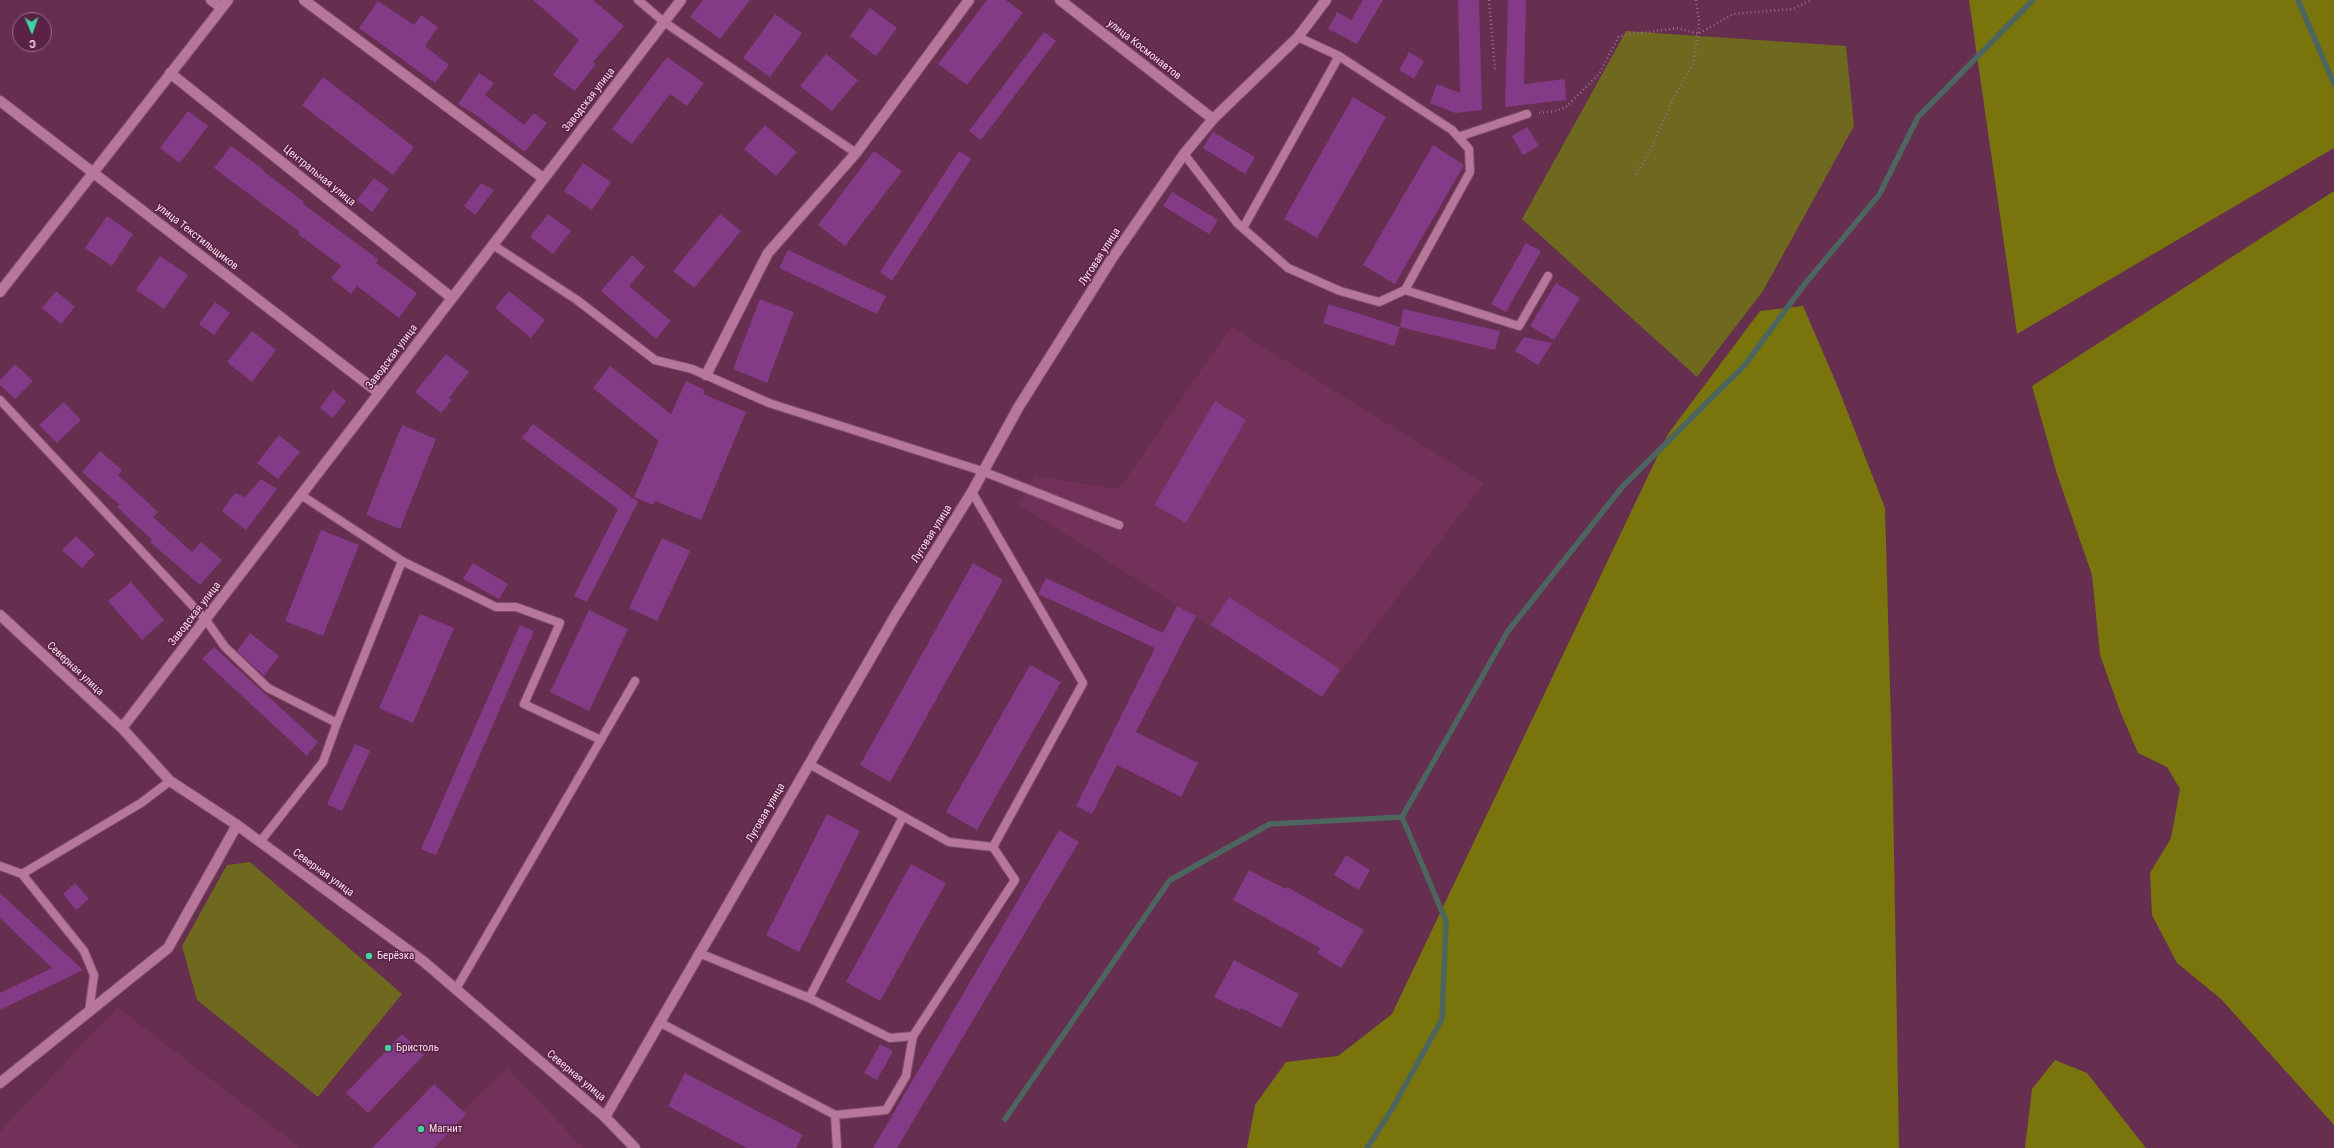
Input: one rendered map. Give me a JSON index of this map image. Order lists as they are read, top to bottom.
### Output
{
  "streets": {
    "street": [
      "улица Космонавтов",
      "Заводская улица",
      "Центральная улица",
      "улица Текстильщиков",
      "Луговая улица",
      "Северная улица"
    ]
  },
  "crossings": [
    ["улица Космонавтов", "Луговая улица"],
    ["Заводская улица", "Центральная улица"],
    ["Заводская улица", "улица Текстильщиков"],
    ["Заводская улица", "Северная улица"],
    ["Луговая улица", "Северная улица"]
  ],
  "places": ["Берёзка", "Бристоль", "Магнит"],
  "north": "bottom"
}
